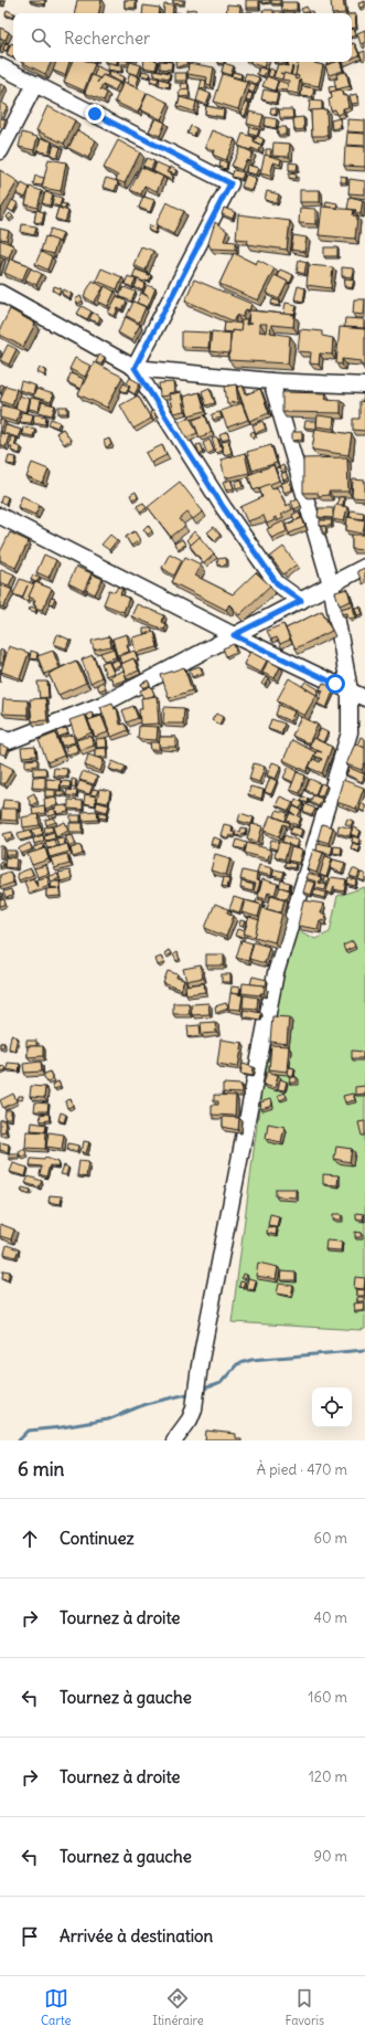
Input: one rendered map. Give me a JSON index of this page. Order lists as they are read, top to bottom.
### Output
{
  "page": {
    "search": "Rechercher",
    "heading": ["6 min", "À pied · 470 m"],
    "list": [
      ["Continuez", "60 m"],
      ["Tournez à droite", "40 m"],
      ["Tournez à gauche", "160 m"],
      ["Tournez à droite", "120 m"],
      ["Tournez à gauche", "90 m"],
      "Arrivée à destination"
    ],
    "nav": ["Carte", "Itinéraire", "Favoris"]
  }
}
